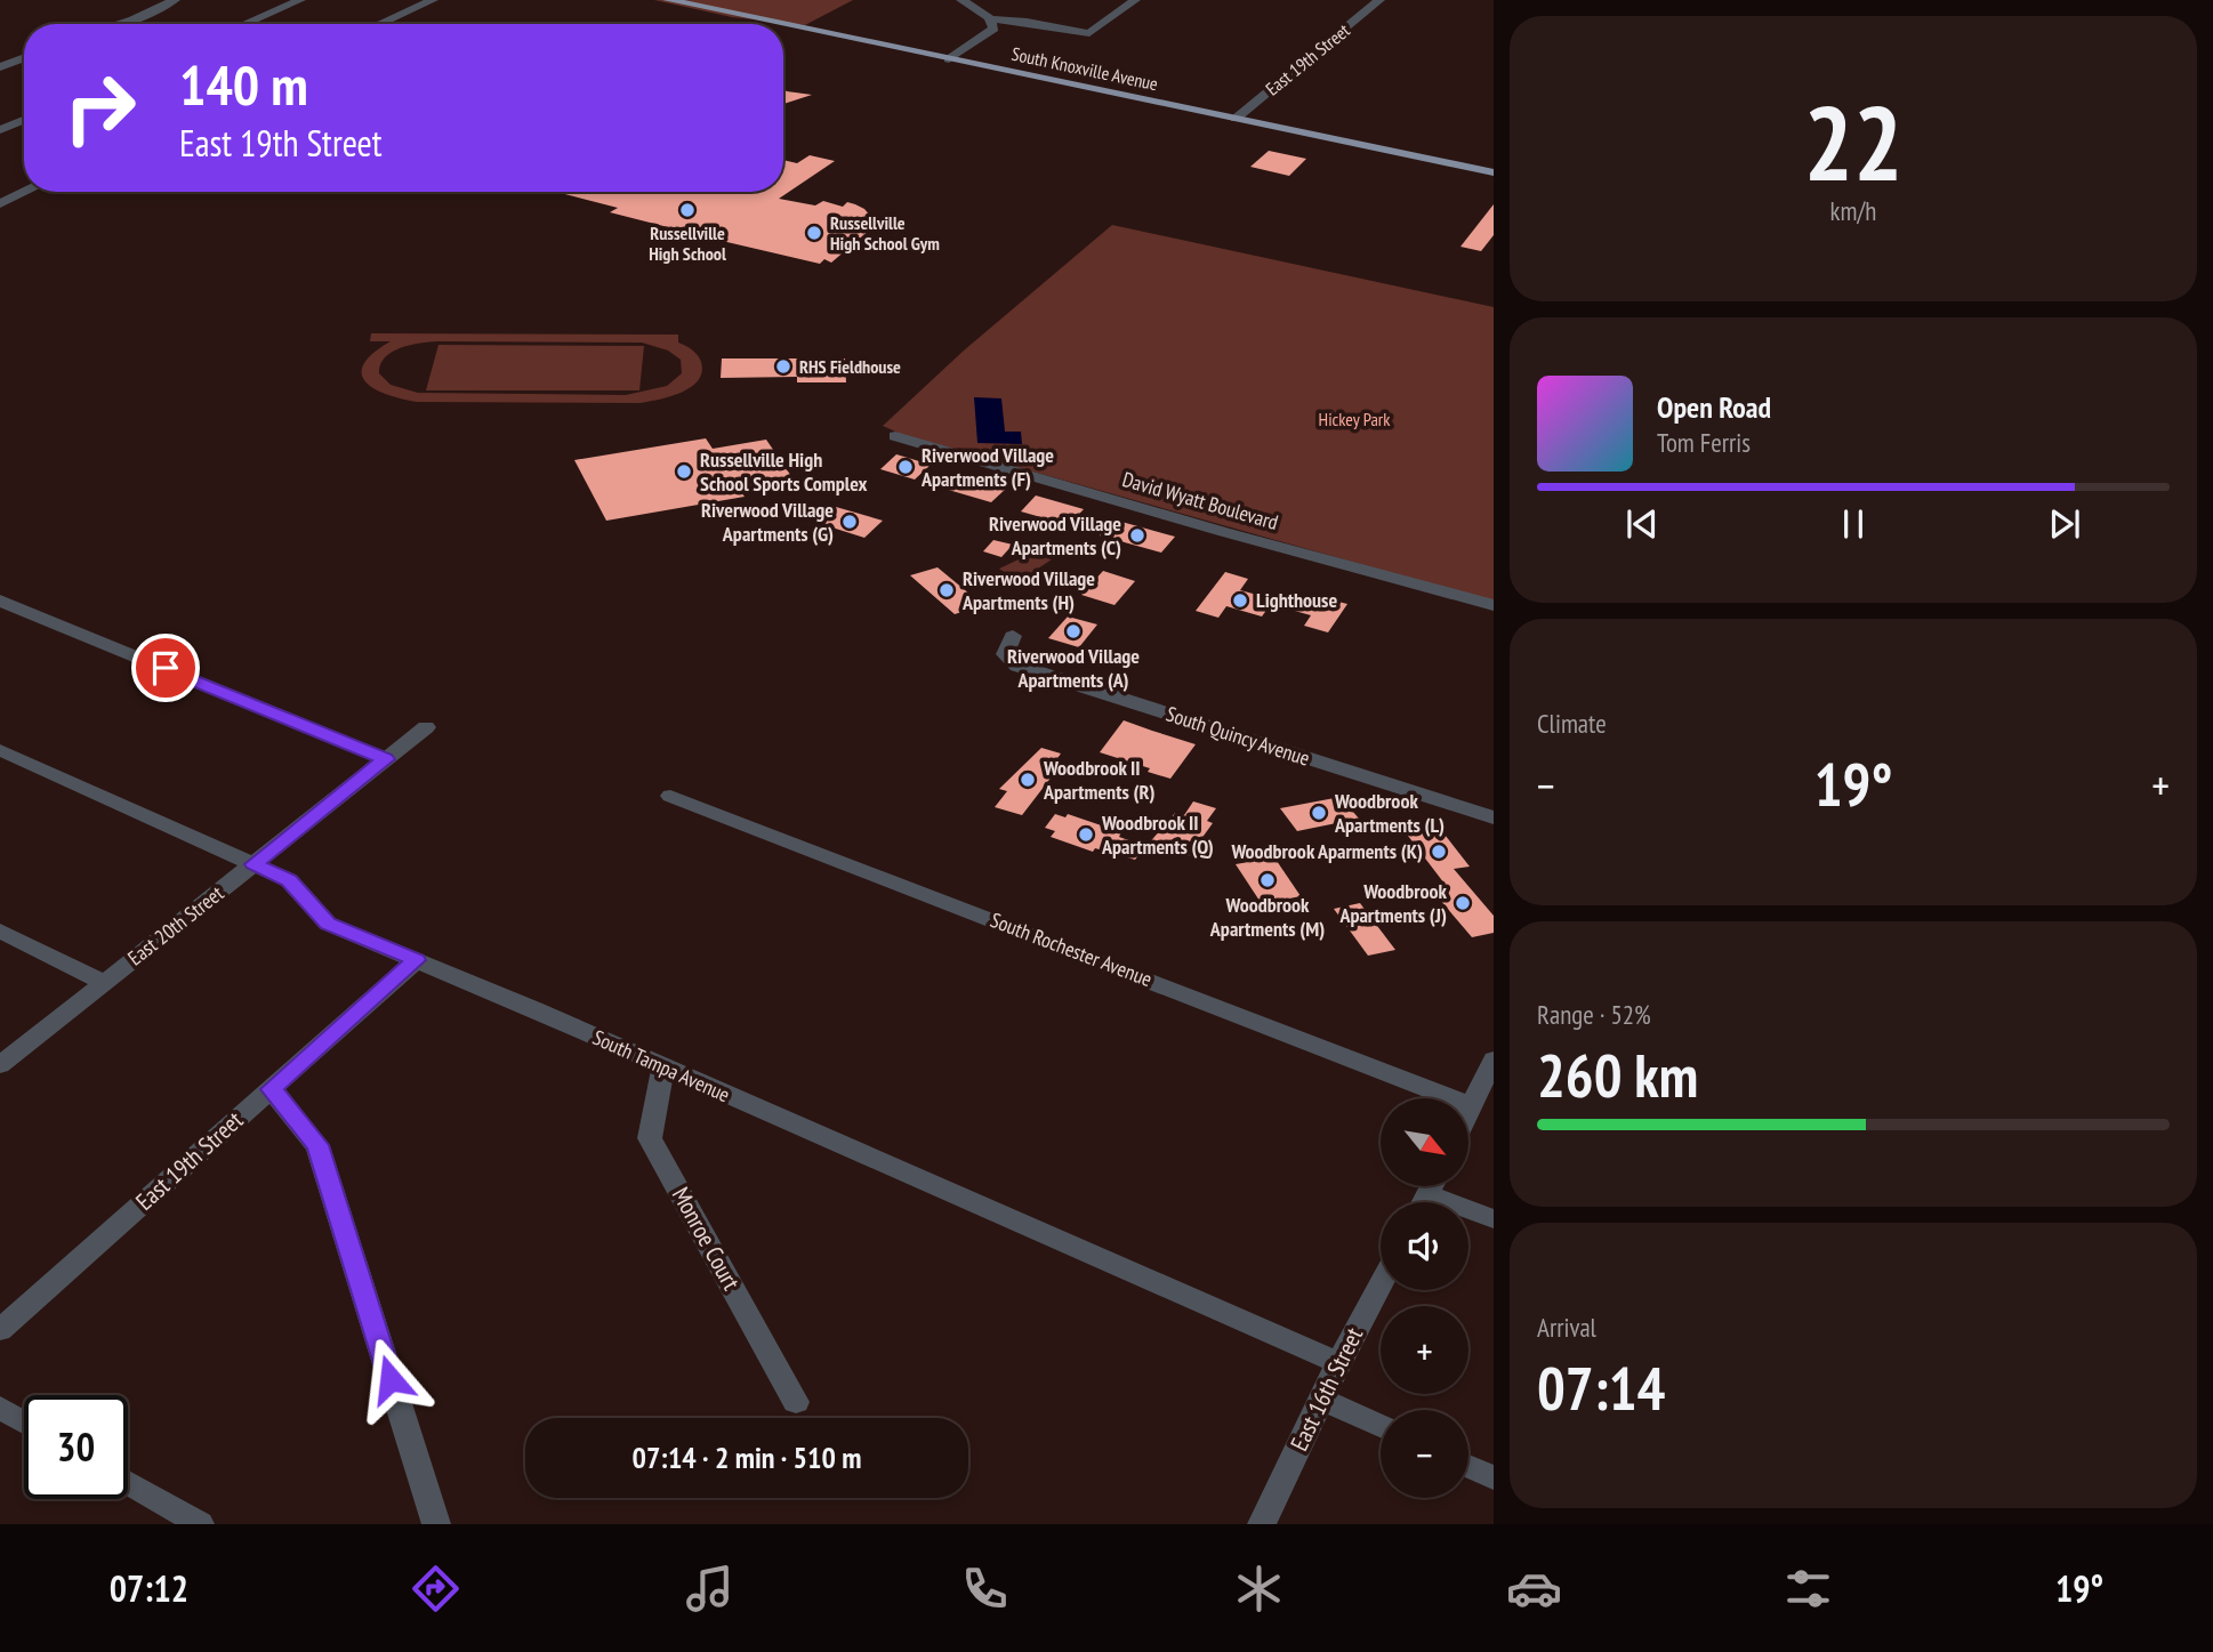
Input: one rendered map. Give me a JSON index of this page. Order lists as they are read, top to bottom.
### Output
{
  "streets": {
    "main road": ["South Knoxville Avenue"],
    "street": [
      "East 19th Street",
      "David Wyatt Boulevard",
      "South Quincy Avenue",
      "East 20th Street",
      "South Rochester Avenue",
      "South Tampa Avenue",
      "Monroe Court",
      "East 16th Street"
    ]
  },
  "crossings": [
    ["East 19th Street", "South Knoxville Avenue"],
    ["East 19th Street", "South Tampa Avenue"],
    ["East 20th Street", "South Tampa Avenue"],
    ["South Tampa Avenue", "Monroe Court"],
    ["South Tampa Avenue", "East 16th Street"]
  ],
  "parks": ["Hickey Park"],
  "places": [
    "Russellville High School",
    "Russellville High School Gym",
    "RHS Fieldhouse",
    "Riverwood Village Apartments (F)",
    "Russellville High School Sports Complex",
    "Riverwood Village Apartments (G)",
    "Riverwood Village Apartments (C)",
    "Riverwood Village Apartments (H)",
    "Lighthouse",
    "Riverwood Village Apartments (A)",
    "Woodbrook II Apartments (R)",
    "Woodbrook Apartments (L)",
    "Woodbrook II Apartments (Q)",
    "Woodbrook Aparments (K)",
    "Woodbrook Apartments (M)",
    "Woodbrook Apartments (J)"
  ],
  "north": "bottom right",
  "page": {
    "tile": [
      ["22", "km/h"],
      "Climate",
      ["Range · 52%", "260 km"],
      ["Arrival", "07:14"]
    ],
    "turn": ["140 m", "East 19th Street"],
    "song": ["Open Road", "Tom Ferris"],
    "heat": ["−", "19°", "+"],
    "map_buttons": ["+", "−"],
    "limit": "30",
    "trip": "07:14 · 2 min · 510 m",
    "tabs": ["07:12", "19°"]
  }
}
